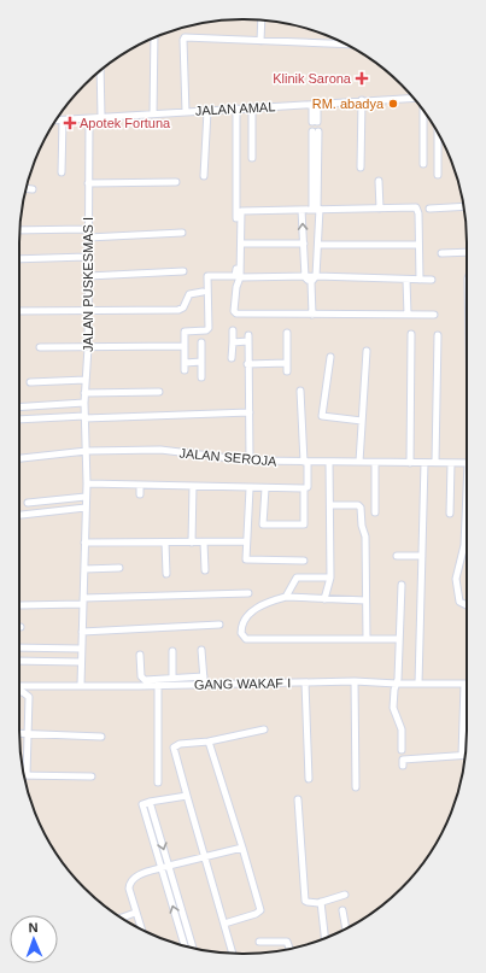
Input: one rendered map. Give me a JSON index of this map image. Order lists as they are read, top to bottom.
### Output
{
  "streets": {
    "street": [
      "JALAN AMAL",
      "JALAN PUSKESMAS I",
      "JALAN SEROJA",
      "GANG WAKAF I"
    ]
  },
  "crossings": [
    ["JALAN AMAL", "JALAN PUSKESMAS I"],
    ["JALAN PUSKESMAS I", "JALAN SEROJA"],
    ["JALAN PUSKESMAS I", "GANG WAKAF I"]
  ],
  "places": {
    "health": ["Klinik Sarona", "Apotek Fortuna"],
    "other": ["RM. abadya"]
  },
  "north": "top"
}
